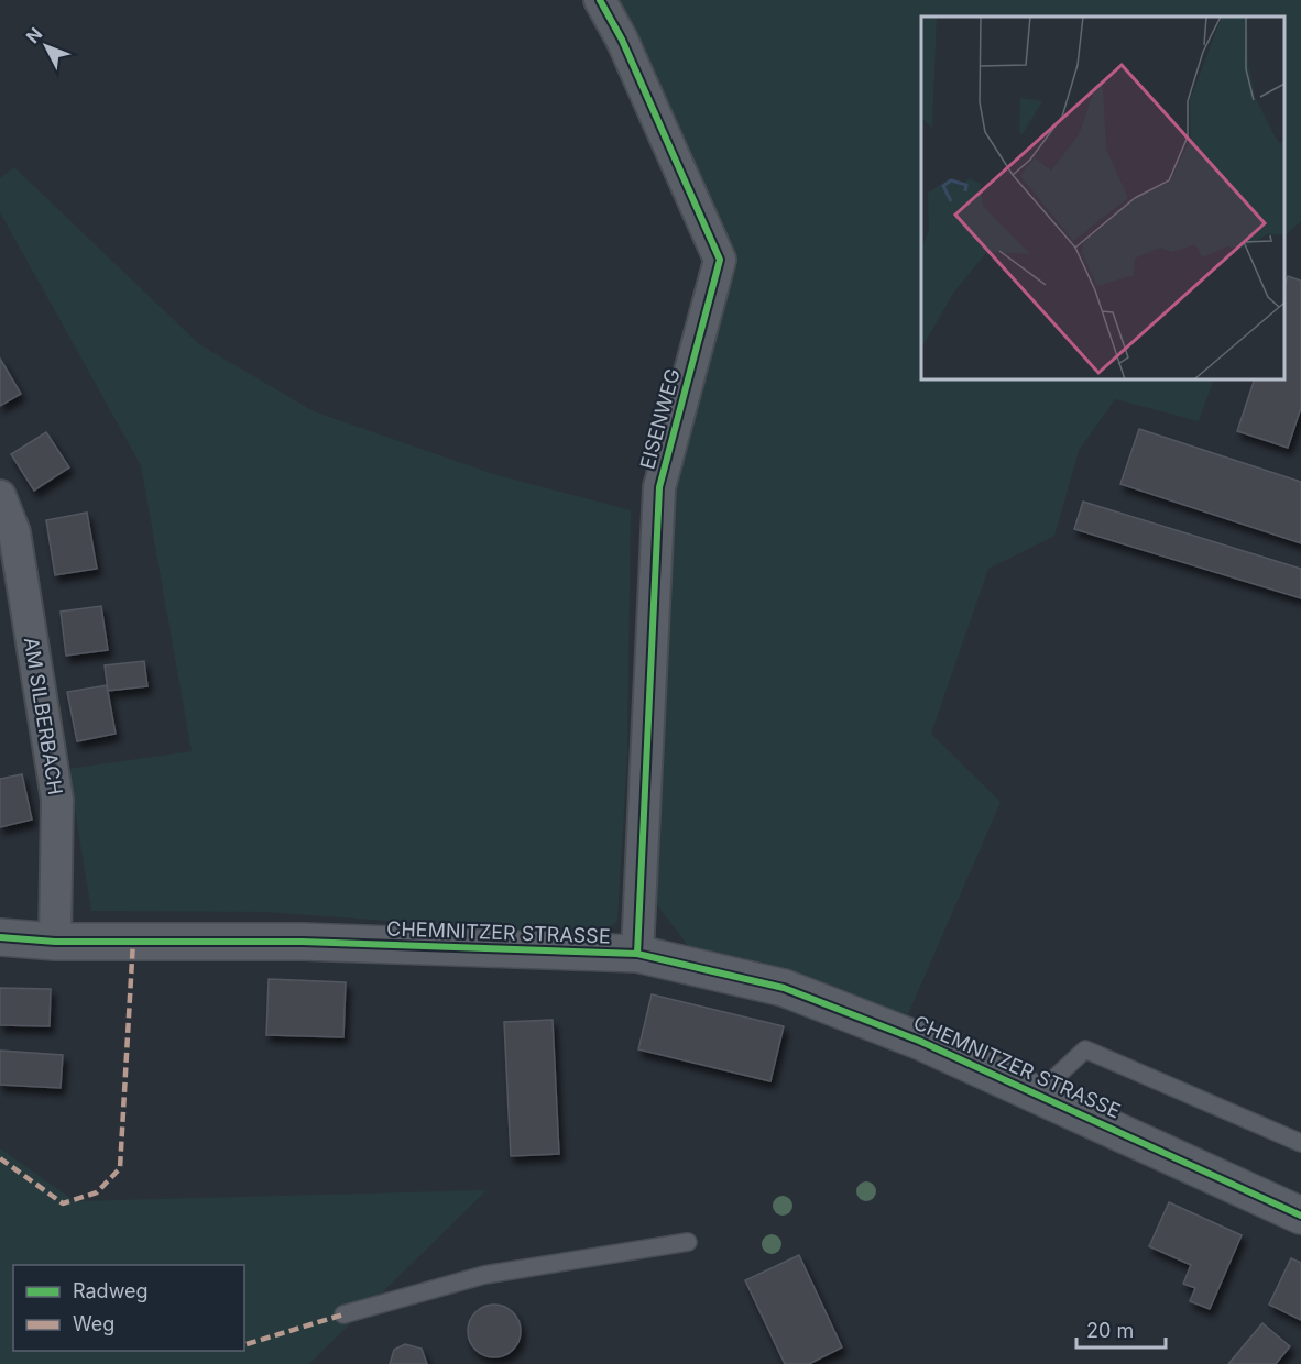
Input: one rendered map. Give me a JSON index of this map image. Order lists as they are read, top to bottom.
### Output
{
  "streets": {
    "street": ["EISENWEG", "AM SILBERBACH", "CHEMNITZER STRASSE"]
  },
  "crossings": [
    ["EISENWEG", "CHEMNITZER STRASSE"],
    ["AM SILBERBACH", "CHEMNITZER STRASSE"]
  ],
  "legend": ["Radweg", "Weg"],
  "scale_bar": "20 m",
  "north": "top left"
}
